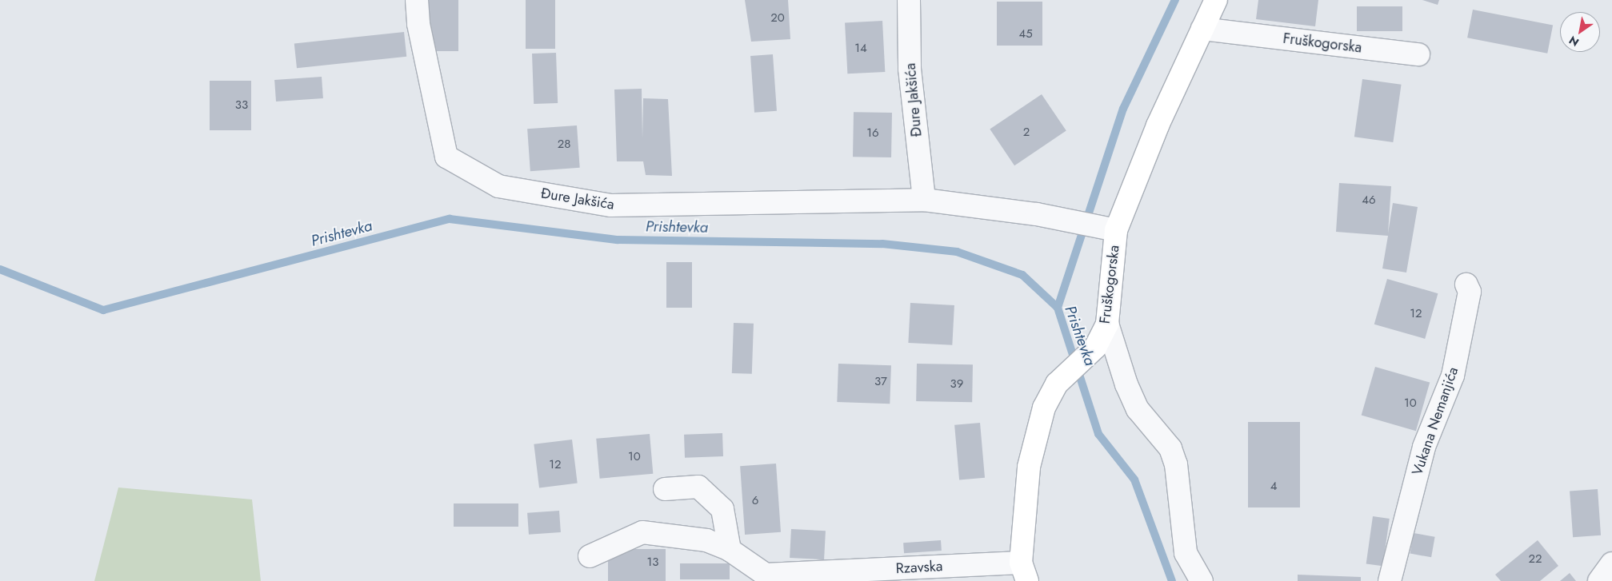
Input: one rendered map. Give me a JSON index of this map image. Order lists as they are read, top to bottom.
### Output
{
  "streets": {
    "street": [
      "Fruškogorska",
      "Đure Jakšića",
      "Vukana Nemanjića",
      "Rzavska"
    ]
  },
  "crossings": [
    ["Fruškogorska", "Đure Jakšića"],
    ["Fruškogorska", "Rzavska"]
  ],
  "water": ["Prishtevka"],
  "house_numbers": [
    "20",
    "45",
    "14",
    "33",
    "2",
    "16",
    "28",
    "46",
    "12",
    "37",
    "39",
    "10",
    "10",
    "12",
    "4",
    "6",
    "22",
    "13"
  ],
  "north": "bottom left"
}
